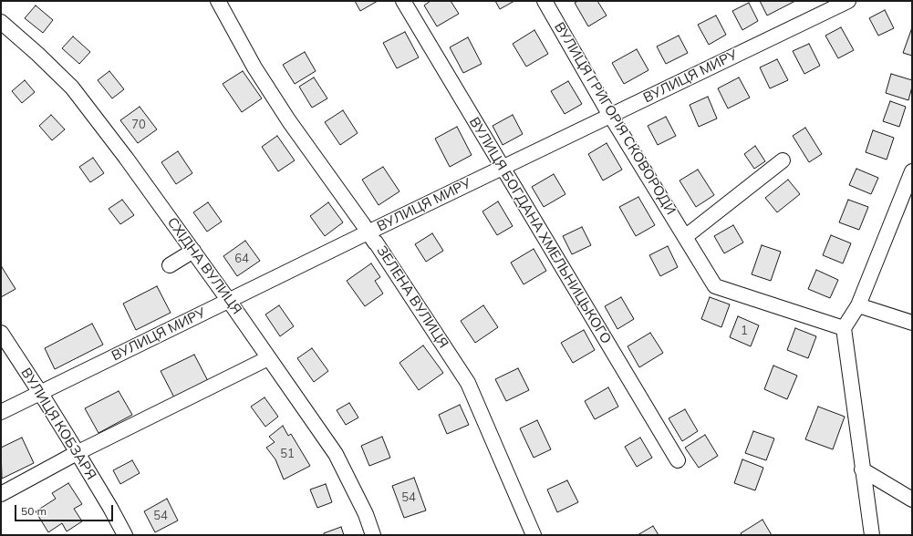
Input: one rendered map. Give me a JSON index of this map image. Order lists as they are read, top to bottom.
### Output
{
  "streets": {
    "street": [
      "ВУЛИЦЯ МИРУ",
      "ВУЛИЦЯ ГРИГОРІЯ СКОВОРОДИ",
      "ВУЛИЦЯ БОГДАНА ХМЕЛЬНИЦЬКОГО",
      "СХІДНА ВУЛИЦЯ",
      "ЗЕЛЕНА ВУЛИЦЯ",
      "ВУЛИЦЯ КОБЗАРЯ"
    ]
  },
  "crossings": [
    ["ВУЛИЦЯ МИРУ", "ВУЛИЦЯ ГРИГОРІЯ СКОВОРОДИ"],
    ["ВУЛИЦЯ МИРУ", "ВУЛИЦЯ БОГДАНА ХМЕЛЬНИЦЬКОГО"],
    ["ВУЛИЦЯ МИРУ", "СХІДНА ВУЛИЦЯ"],
    ["ВУЛИЦЯ МИРУ", "ЗЕЛЕНА ВУЛИЦЯ"],
    ["ВУЛИЦЯ МИРУ", "ВУЛИЦЯ КОБЗАРЯ"]
  ],
  "house_numbers": [
    "70",
    "64",
    "1",
    "51",
    "54",
    "54"
  ],
  "scale_bar": "50 m"
}
